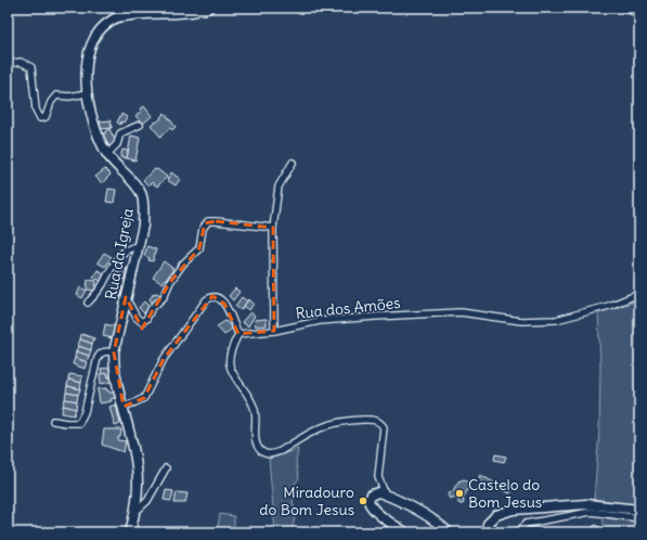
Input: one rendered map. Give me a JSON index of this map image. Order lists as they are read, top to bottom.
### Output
{
  "streets": {
    "street": ["Rua da Igreja", "Rua dos Amões"]
  },
  "places": ["Castelo do Bom Jesus", "Miradouro do Bom Jesus"]
}
